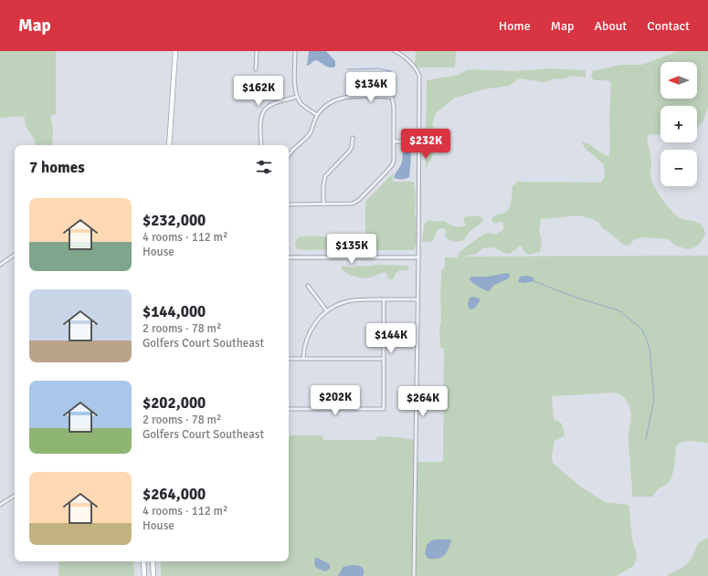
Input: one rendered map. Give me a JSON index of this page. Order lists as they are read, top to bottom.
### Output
{
  "north": "left",
  "page": {
    "header": "Map",
    "nav": [
      "Home",
      "Map",
      "About",
      "Contact"
    ],
    "map_buttons": ["+", "−"],
    "price": [
      "$134K",
      "$162K",
      "$232K",
      "$135K",
      "$144K",
      "$202K",
      "$264K"
    ],
    "heading": "7 homes",
    "list": [
      {
        "name": "$232,000",
        "note": "4 rooms · 112 m² · House"
      },
      {
        "name": "$144,000",
        "note": "2 rooms · 78 m² · Golfers Court Southeast"
      },
      {
        "name": "$202,000",
        "note": "2 rooms · 78 m² · Golfers Court Southeast"
      },
      {
        "name": "$264,000",
        "note": "4 rooms · 112 m² · House"
      }
    ]
  }
}
